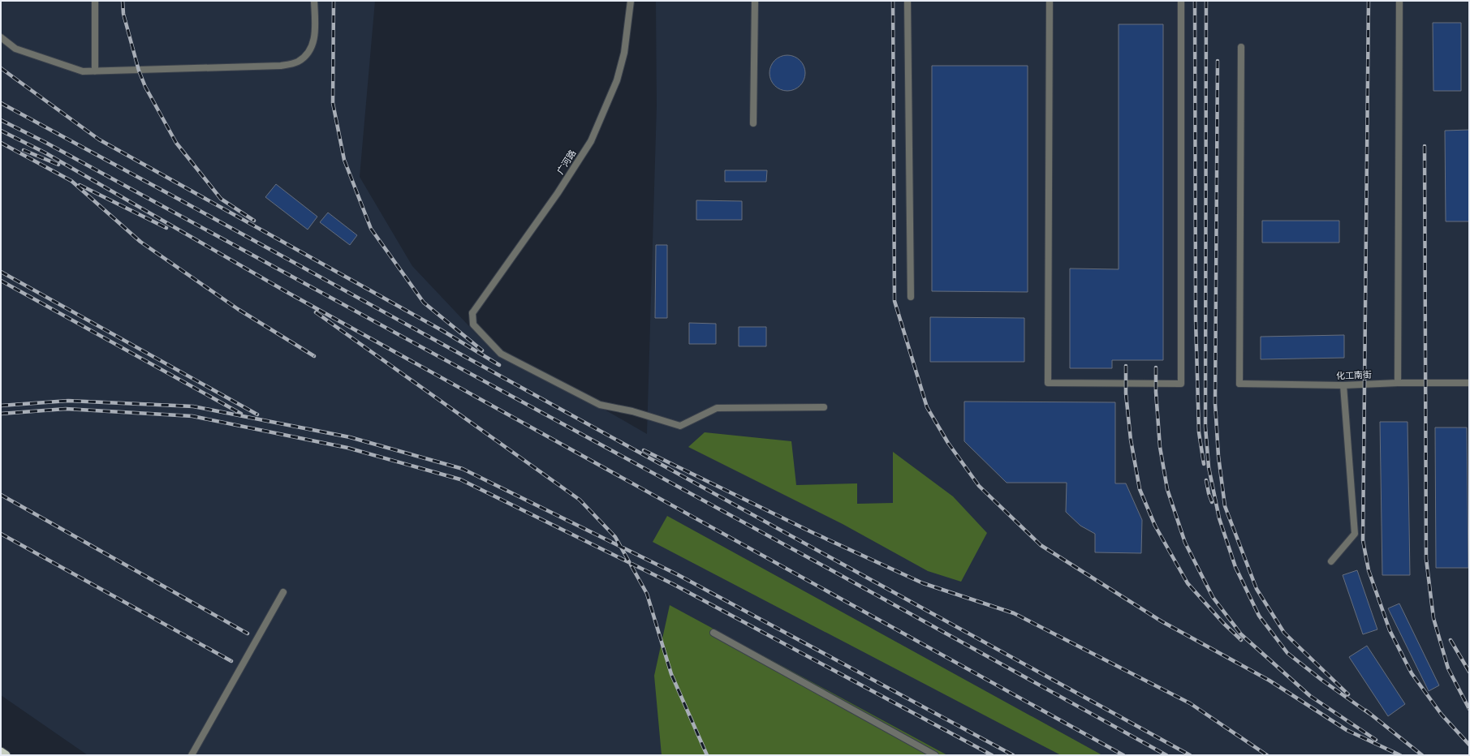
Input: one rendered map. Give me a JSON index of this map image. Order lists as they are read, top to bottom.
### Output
{
  "streets": {
    "street": ["广河路", "化工南街"]
  }
}
